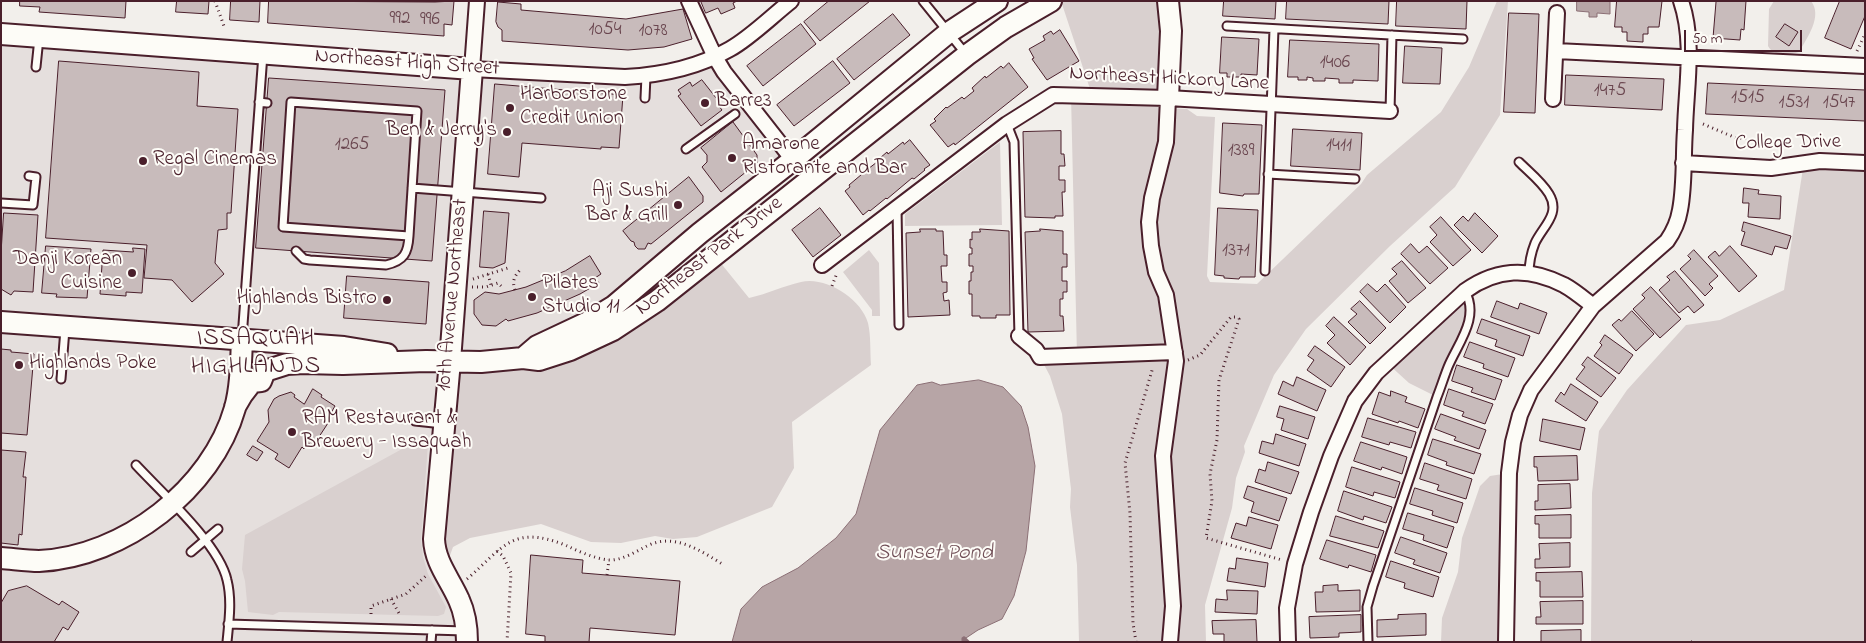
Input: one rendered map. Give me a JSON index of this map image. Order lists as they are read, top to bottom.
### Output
{
  "streets": {
    "street": [
      "Northeast High Street",
      "Northeast Hickory Lane",
      "College Drive",
      "Northeast Park Drive",
      "10th Avenue Northeast"
    ]
  },
  "crossings": [
    ["Northeast High Street", "10th Avenue Northeast"],
    ["Northeast Park Drive", "10th Avenue Northeast"]
  ],
  "districts": ["ISSAQUAH HIGHLANDS"],
  "water": ["Sunset Pond"],
  "places": [
    "Barre3",
    "Harborstone Credit Union",
    "Ben & Jerry's",
    "Amarone Ristorante and Bar",
    "Regal Cinemas",
    "Aji Sushi Bar & Grill",
    "Danji Korean Cuisine",
    "Pilates Studio 11",
    "Highlands Bistro",
    "Highlands Poke",
    "RAM Restaurant & Brewery - Issaquah"
  ],
  "house_numbers": [
    "992",
    "996",
    "1054",
    "1078",
    "1406",
    "1475",
    "1515",
    "1531",
    "1547",
    "1265",
    "1411",
    "1389",
    "1371"
  ],
  "scale_bar": "50 m"
}
